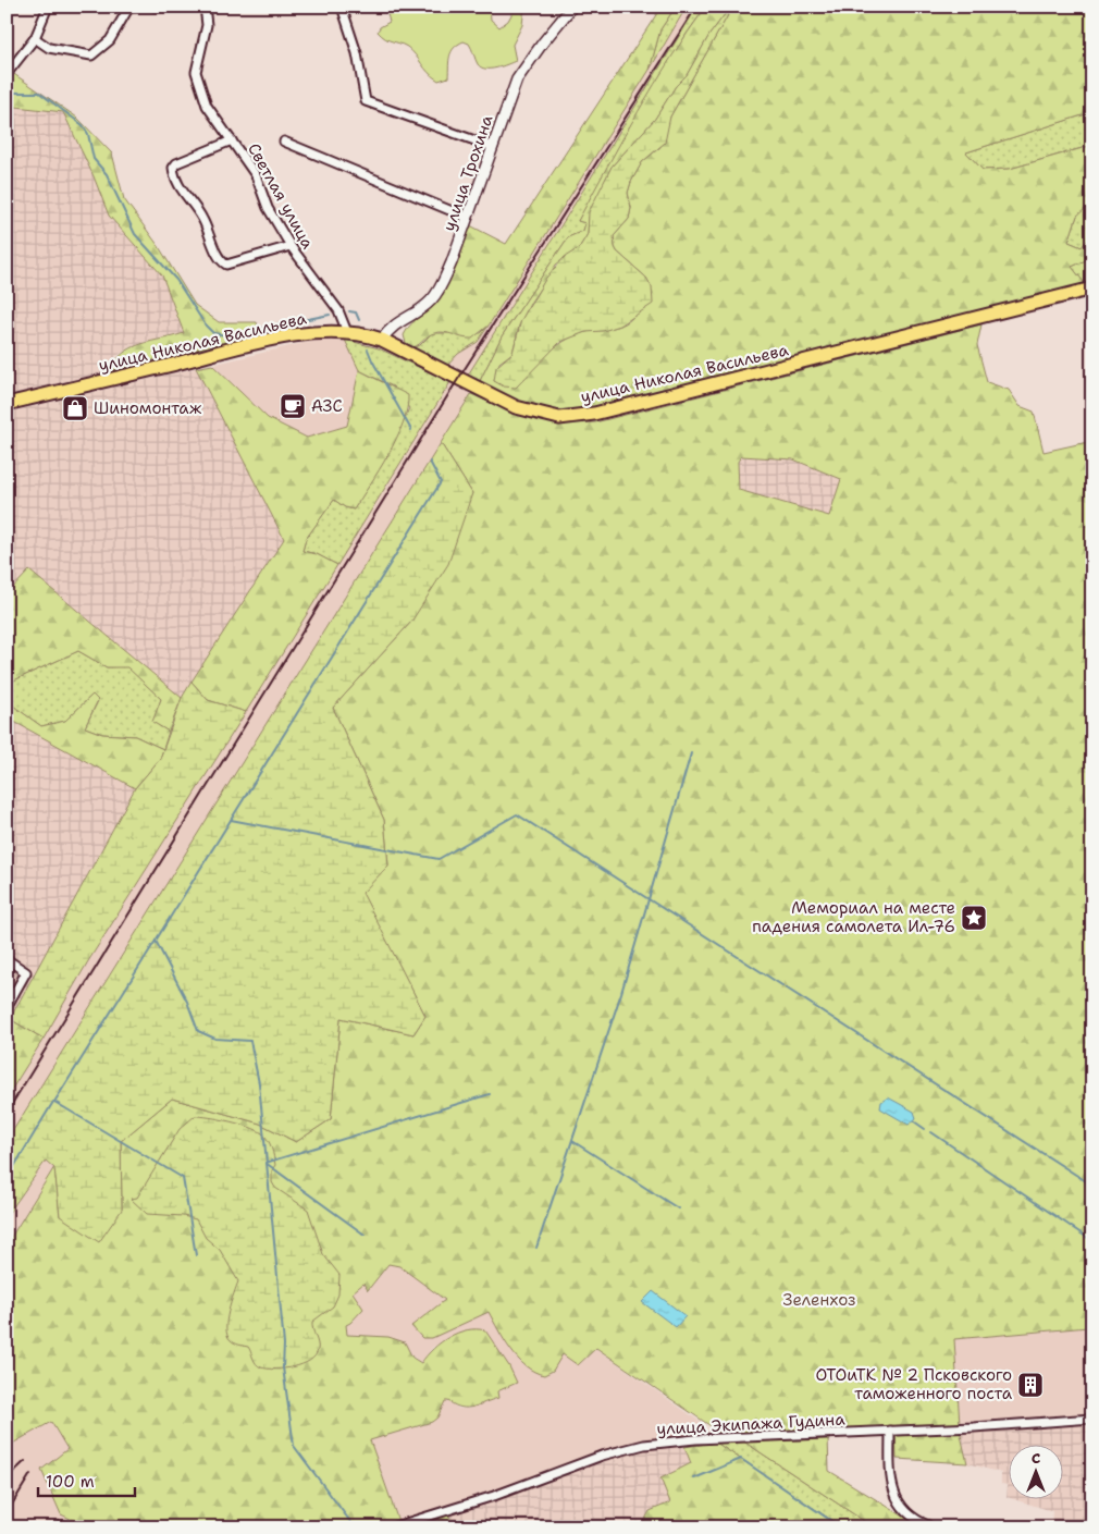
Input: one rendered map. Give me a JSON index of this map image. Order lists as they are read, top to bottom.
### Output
{
  "streets": {
    "main road": ["улица Николая Васильева"],
    "street": ["улица Трохина", "Светлая улица", "улица Экипажа Гудина"]
  },
  "crossings": [
    ["улица Трохина", "улица Николая Васильева"],
    ["Светлая улица", "улица Николая Васильева"]
  ],
  "parks": ["Зеленхоз"],
  "places": {
    "cafe": ["АЗС"],
    "shop": ["Шиномонтаж"],
    "place": ["Мемориал на месте падения самолета Ил-76"],
    "building": ["ОТОиТК № 2 Псковского таможенного поста"]
  },
  "scale_bar": "100 m",
  "north": "top"
}
